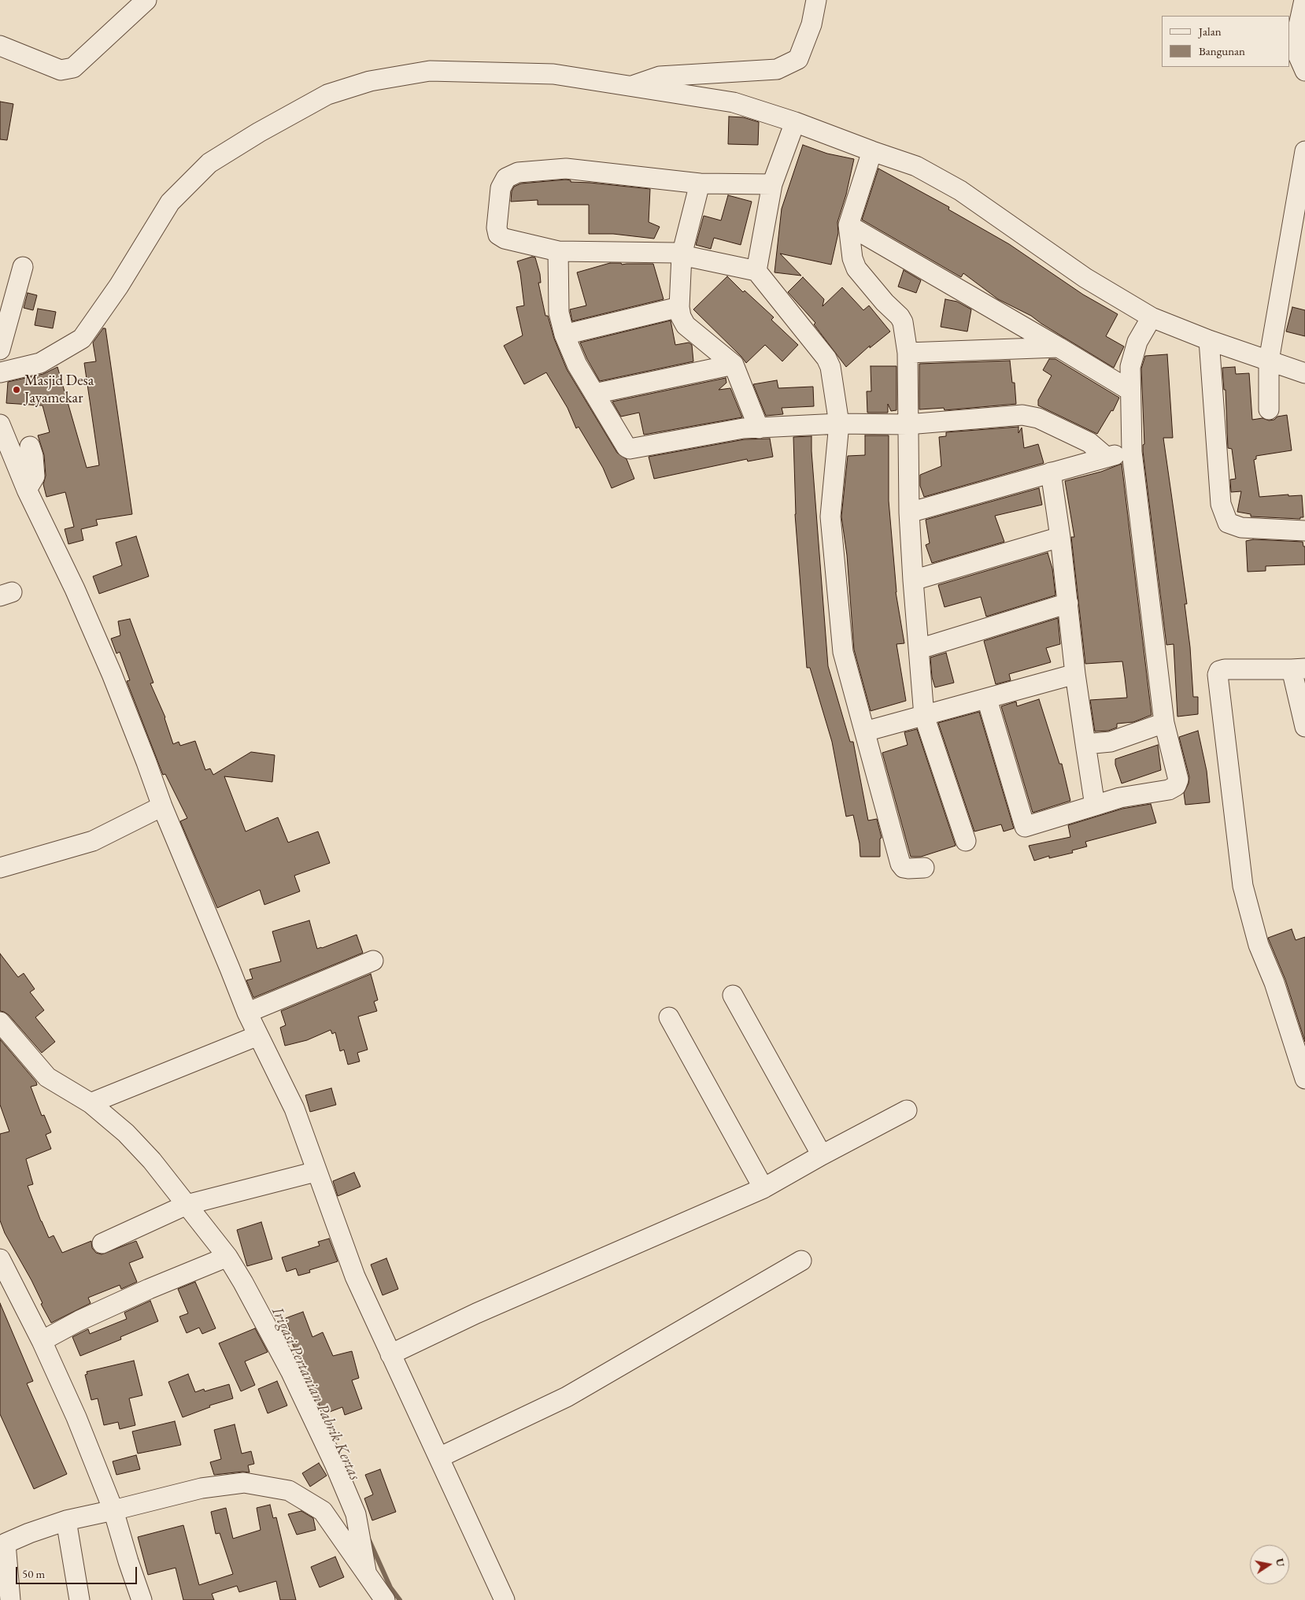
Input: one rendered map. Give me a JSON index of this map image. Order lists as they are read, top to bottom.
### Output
{
  "water": ["Irigasi Pertanian Pabrik Kertas"],
  "places": ["Masjid Desa Jayamekar"],
  "legend": ["Jalan", "Bangunan"],
  "scale_bar": "50 m",
  "north": "right"
}
